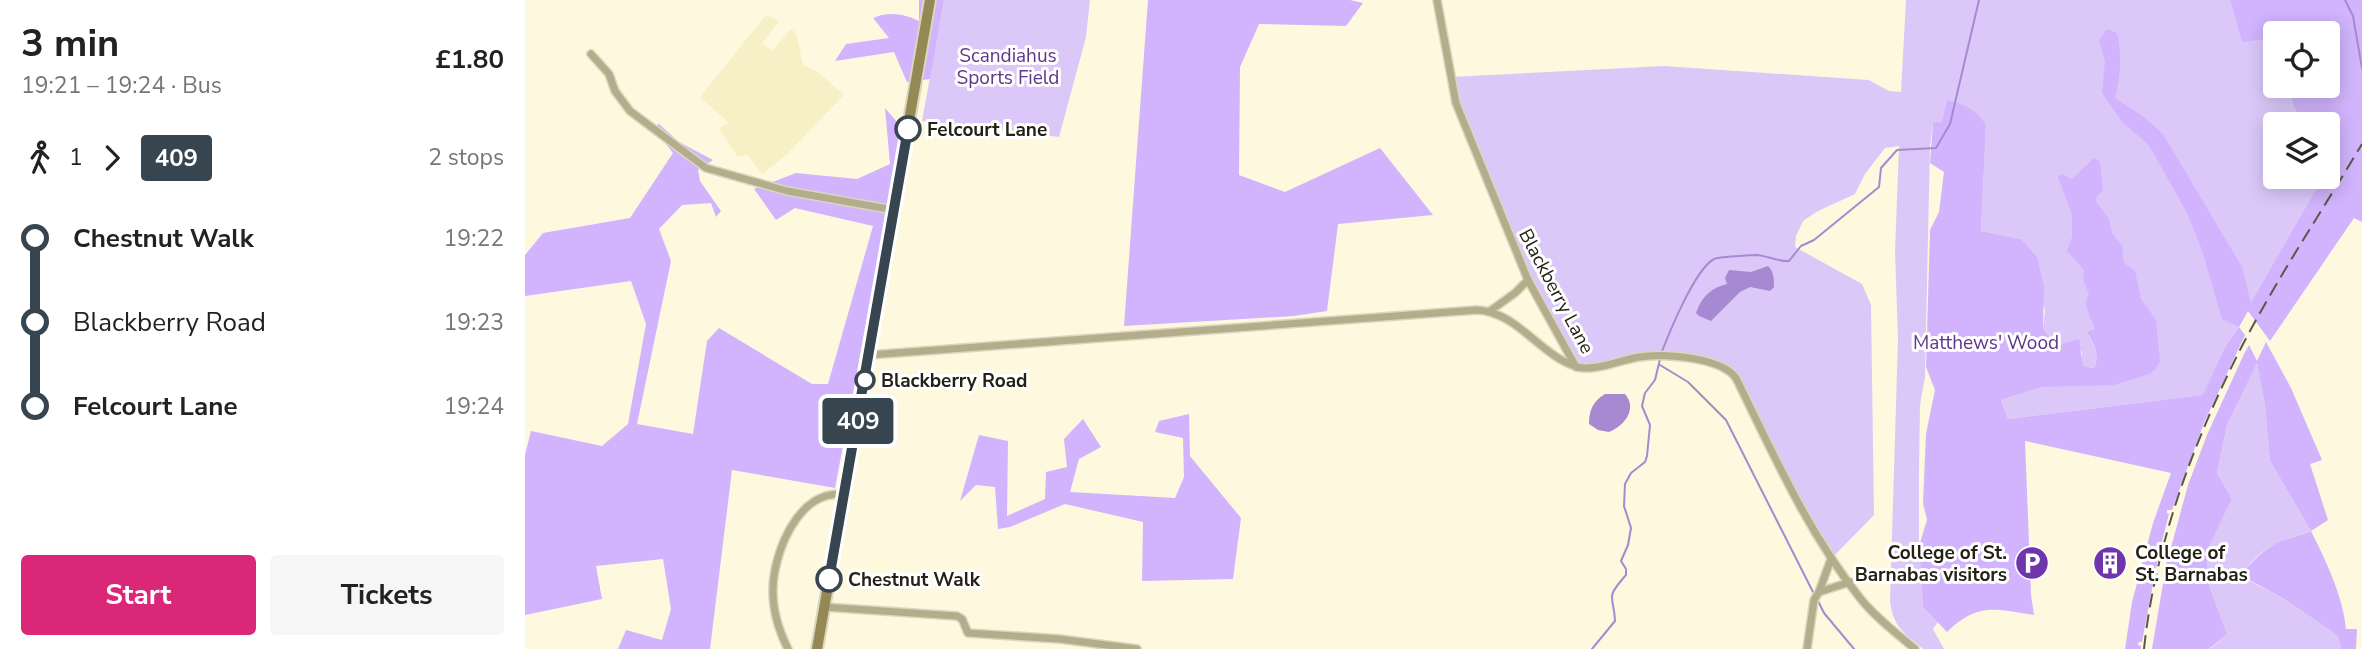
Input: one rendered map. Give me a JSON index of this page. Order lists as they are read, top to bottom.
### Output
{
  "streets": {
    "street": ["Blackberry Lane"]
  },
  "parks": ["Scandiahus Sports Field", "Matthews' Wood"],
  "places": {
    "other": ["Felcourt Lane", "Blackberry Road", "Chestnut Walk"],
    "parking": ["College of St. Barnabas visitors"],
    "building": ["College of St. Barnabas"]
  },
  "lines": ["bus line 409"],
  "page": {
    "heading": ["3 min", "19:21 – 19:24 · Bus", "£1.80"],
    "on_map": "409",
    "legs": ["1", "409", "2 stops"],
    "list": [
      {
        "name": "Chestnut Walk",
        "value": "19:22"
      },
      {
        "name": "Blackberry Road",
        "value": "19:23"
      },
      {
        "name": "Felcourt Lane",
        "value": "19:24"
      }
    ],
    "buttons": ["Start", "Tickets"]
  }
}
